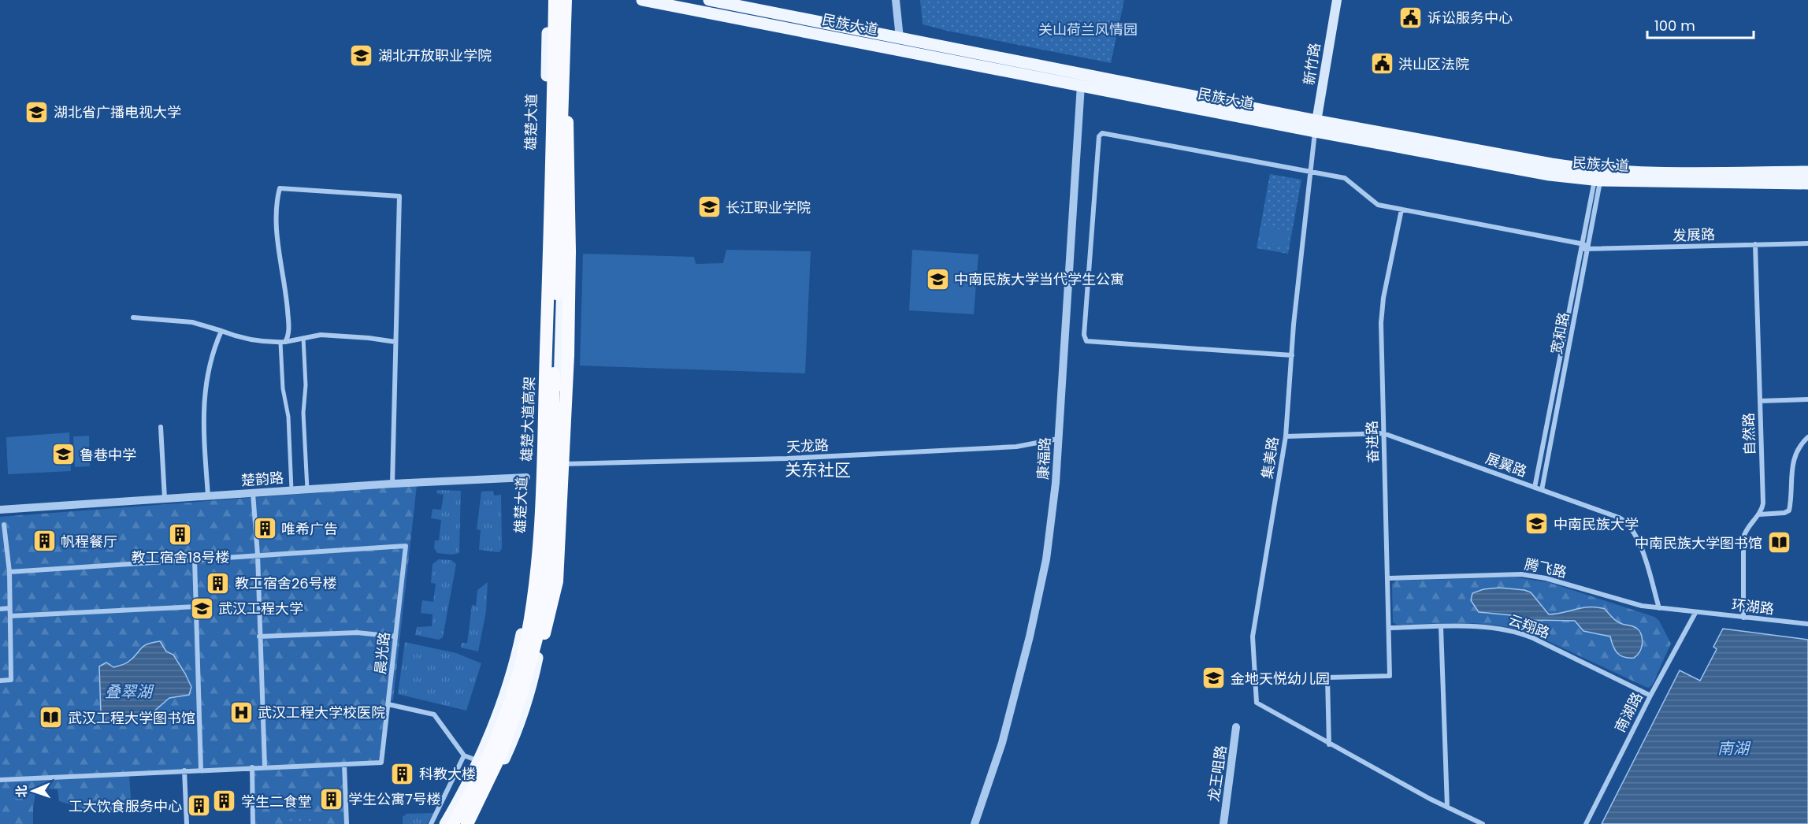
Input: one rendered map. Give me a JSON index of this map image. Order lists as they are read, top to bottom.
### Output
{
  "streets": {
    "highway": ["雄楚大道高架"],
    "main road": ["民族大道", "新竹路", "雄楚大道"],
    "street": [
      "发展路",
      "宽和路",
      "自然路",
      "奋进路",
      "天龙路",
      "集美路",
      "康福路",
      "展翼路",
      "楚韵路",
      "腾飞路",
      "环湖路",
      "云翔路",
      "晨光路",
      "南湖路",
      "龙王咀路"
    ]
  },
  "crossings": [
    ["民族大道", "新竹路"],
    ["民族大道", "宽和路"],
    ["民族大道", "集美路"],
    ["民族大道", "康福路"],
    ["新竹路", "集美路"],
    ["发展路", "宽和路"],
    ["发展路", "自然路"],
    ["发展路", "奋进路"],
    ["发展路", "集美路"],
    ["宽和路", "展翼路"],
    ["自然路", "环湖路"],
    ["奋进路", "集美路"],
    ["奋进路", "展翼路"],
    ["奋进路", "腾飞路"],
    ["奋进路", "云翔路"],
    ["天龙路", "康福路"],
    ["集美路", "展翼路"],
    ["展翼路", "腾飞路"],
    ["腾飞路", "环湖路"],
    ["腾飞路", "南湖路"],
    ["环湖路", "南湖路"],
    ["云翔路", "南湖路"]
  ],
  "districts": ["关东社区"],
  "water": ["叠翠湖", "南湖"],
  "parks": ["关山荷兰风情园"],
  "places": {
    "public building": ["诉讼服务中心", "洪山区法院"],
    "school or university": [
      "湖北开放职业学院",
      "湖北省广播电视大学",
      "长江职业学院",
      "中南民族大学当代学生公寓",
      "鲁巷中学",
      "中南民族大学",
      "武汉工程大学",
      "金地天悦幼儿园"
    ],
    "building": [
      "唯希广告",
      "教工宿舍18号楼",
      "帆程餐厅",
      "教工宿舍26号楼",
      "科教大楼",
      "学生公寓7号楼",
      "学生二食堂",
      "工大饮食服务中心"
    ],
    "library": ["中南民族大学图书馆", "武汉工程大学图书馆"],
    "hospital": ["武汉工程大学校医院"]
  },
  "scale_bar": "100 m",
  "north": "left"
}
